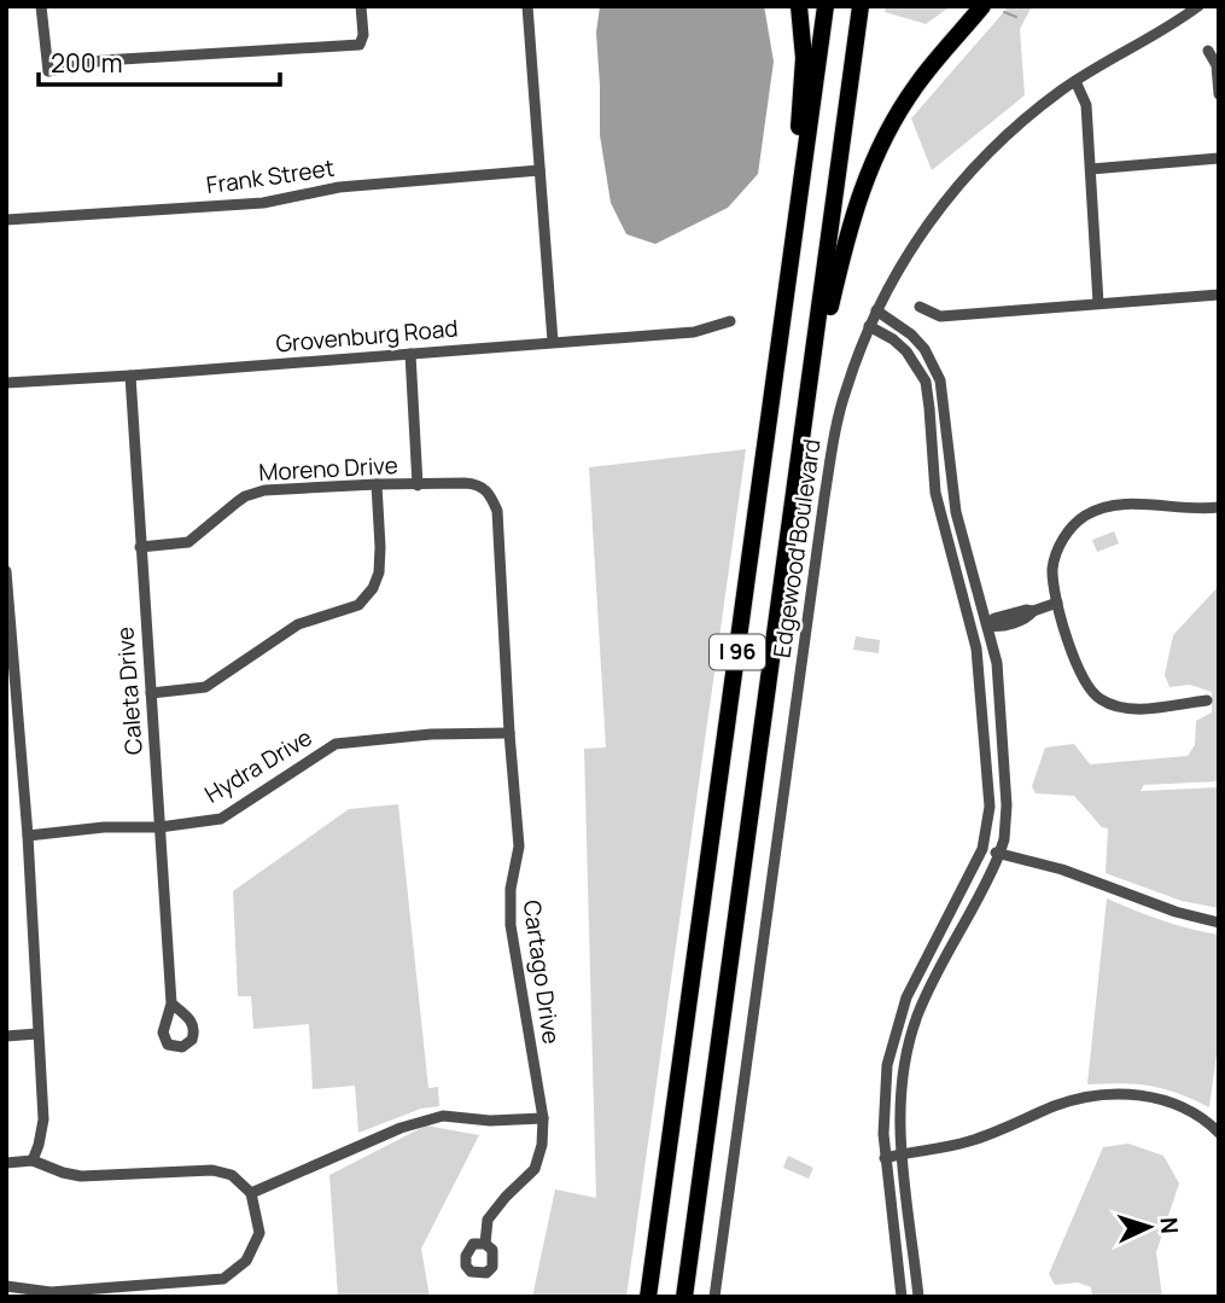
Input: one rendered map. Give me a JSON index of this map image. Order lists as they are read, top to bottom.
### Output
{
  "streets": {
    "highway": ["I 96"],
    "street": [
      "Frank Street",
      "Grovenburg Road",
      "Moreno Drive",
      "Edgewood Boulevard",
      "Caleta Drive",
      "Hydra Drive",
      "Cartago Drive"
    ]
  },
  "crossings": [
    ["Grovenburg Road", "Caleta Drive"],
    ["Moreno Drive", "Caleta Drive"],
    ["Moreno Drive", "Cartago Drive"],
    ["Caleta Drive", "Hydra Drive"],
    ["Hydra Drive", "Cartago Drive"]
  ],
  "scale_bar": "200 m",
  "north": "right"
}
